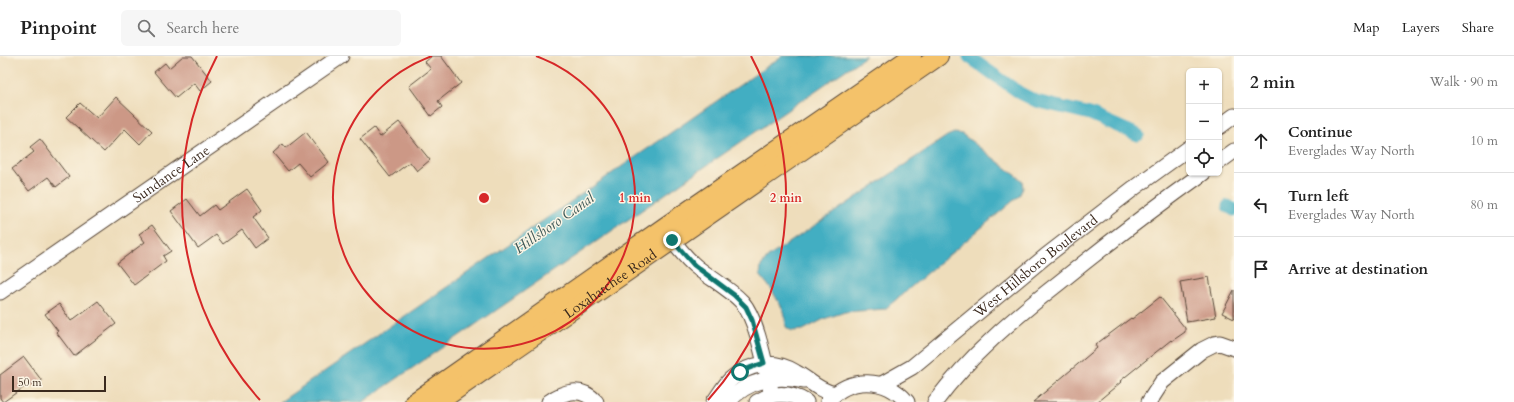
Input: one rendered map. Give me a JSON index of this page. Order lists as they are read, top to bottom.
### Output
{
  "streets": {
    "main road": ["Loxahatchee Road"],
    "street": ["Sundance Lane", "West Hillsboro Boulevard"]
  },
  "water": ["Hillsboro Canal"],
  "scale_bar": "50 m",
  "page": {
    "header": "Pinpoint",
    "search": "Search here",
    "nav": ["Map", "Layers", "Share"],
    "heading": ["2 min", "Walk · 90 m"],
    "map_buttons": ["+", "−"],
    "list": [
      ["Continue", "Everglades Way North", "10 m"],
      ["Turn left", "Everglades Way North", "80 m"],
      "Arrive at destination"
    ],
    "scale": "50 m"
  },
  "rings": ["1 min", "2 min"]
}
